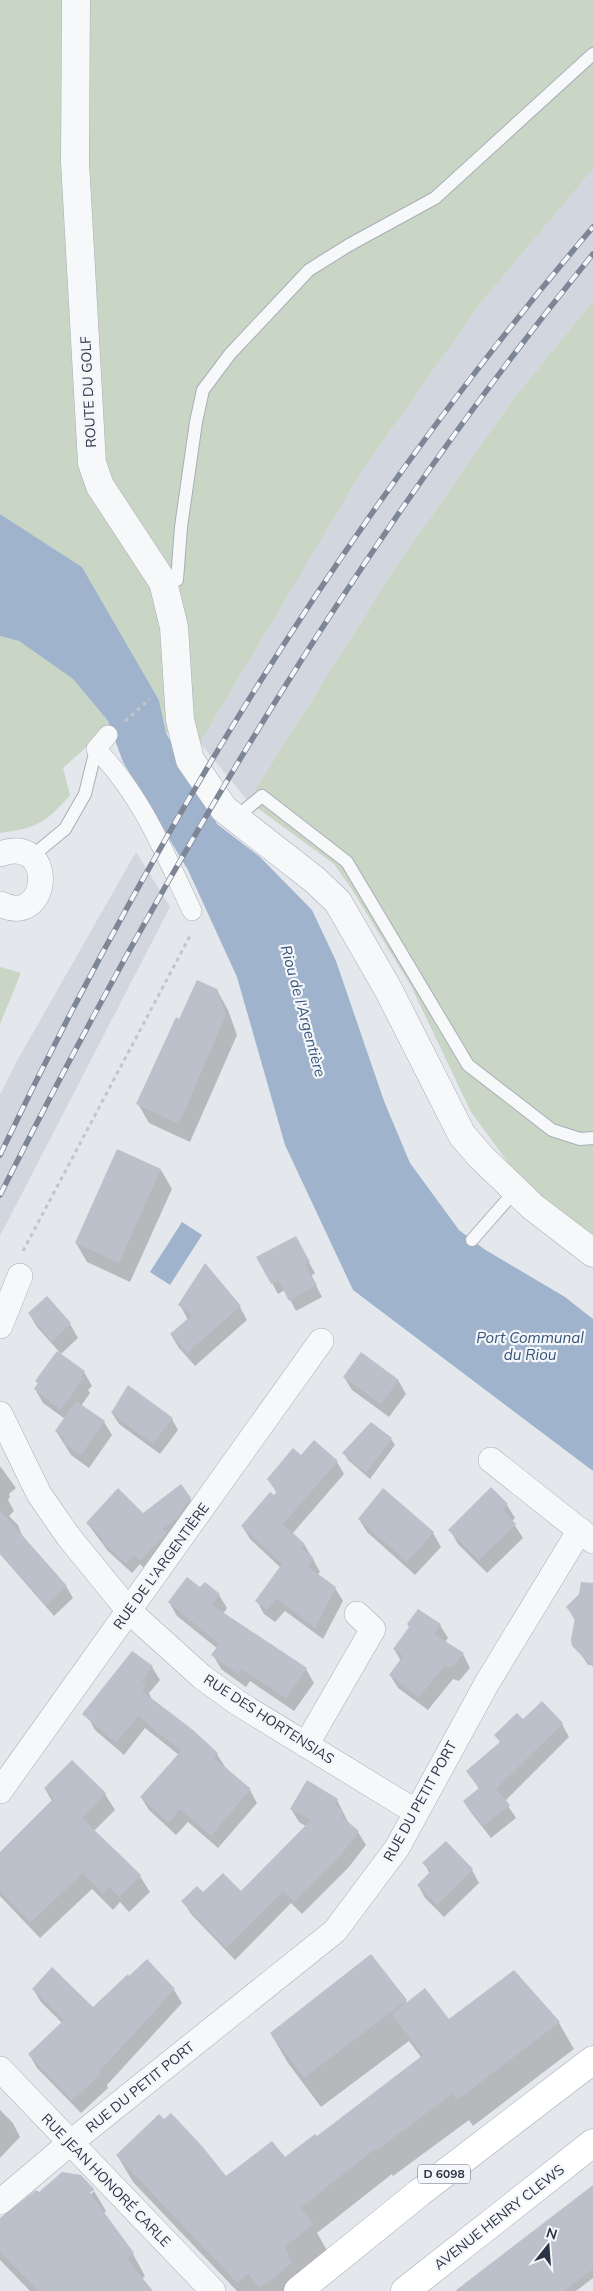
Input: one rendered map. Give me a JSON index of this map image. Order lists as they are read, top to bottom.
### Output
{
  "streets": {
    "main road": ["D 6098", "AVENUE HENRY CLEWS"],
    "street": [
      "ROUTE DU GOLF",
      "RUE DE L'ARGENTIÈRE",
      "RUE DES HORTENSIAS",
      "RUE DU PETIT PORT",
      "RUE JEAN HONORÉ CARLE"
    ]
  },
  "crossings": [
    ["RUE DE L'ARGENTIÈRE", "RUE DES HORTENSIAS"],
    ["RUE DES HORTENSIAS", "RUE DU PETIT PORT"],
    ["RUE DU PETIT PORT", "RUE JEAN HONORÉ CARLE"]
  ],
  "water": ["Riou de l'Argentière", "Port Communal du Riou"],
  "north": "top"
}
